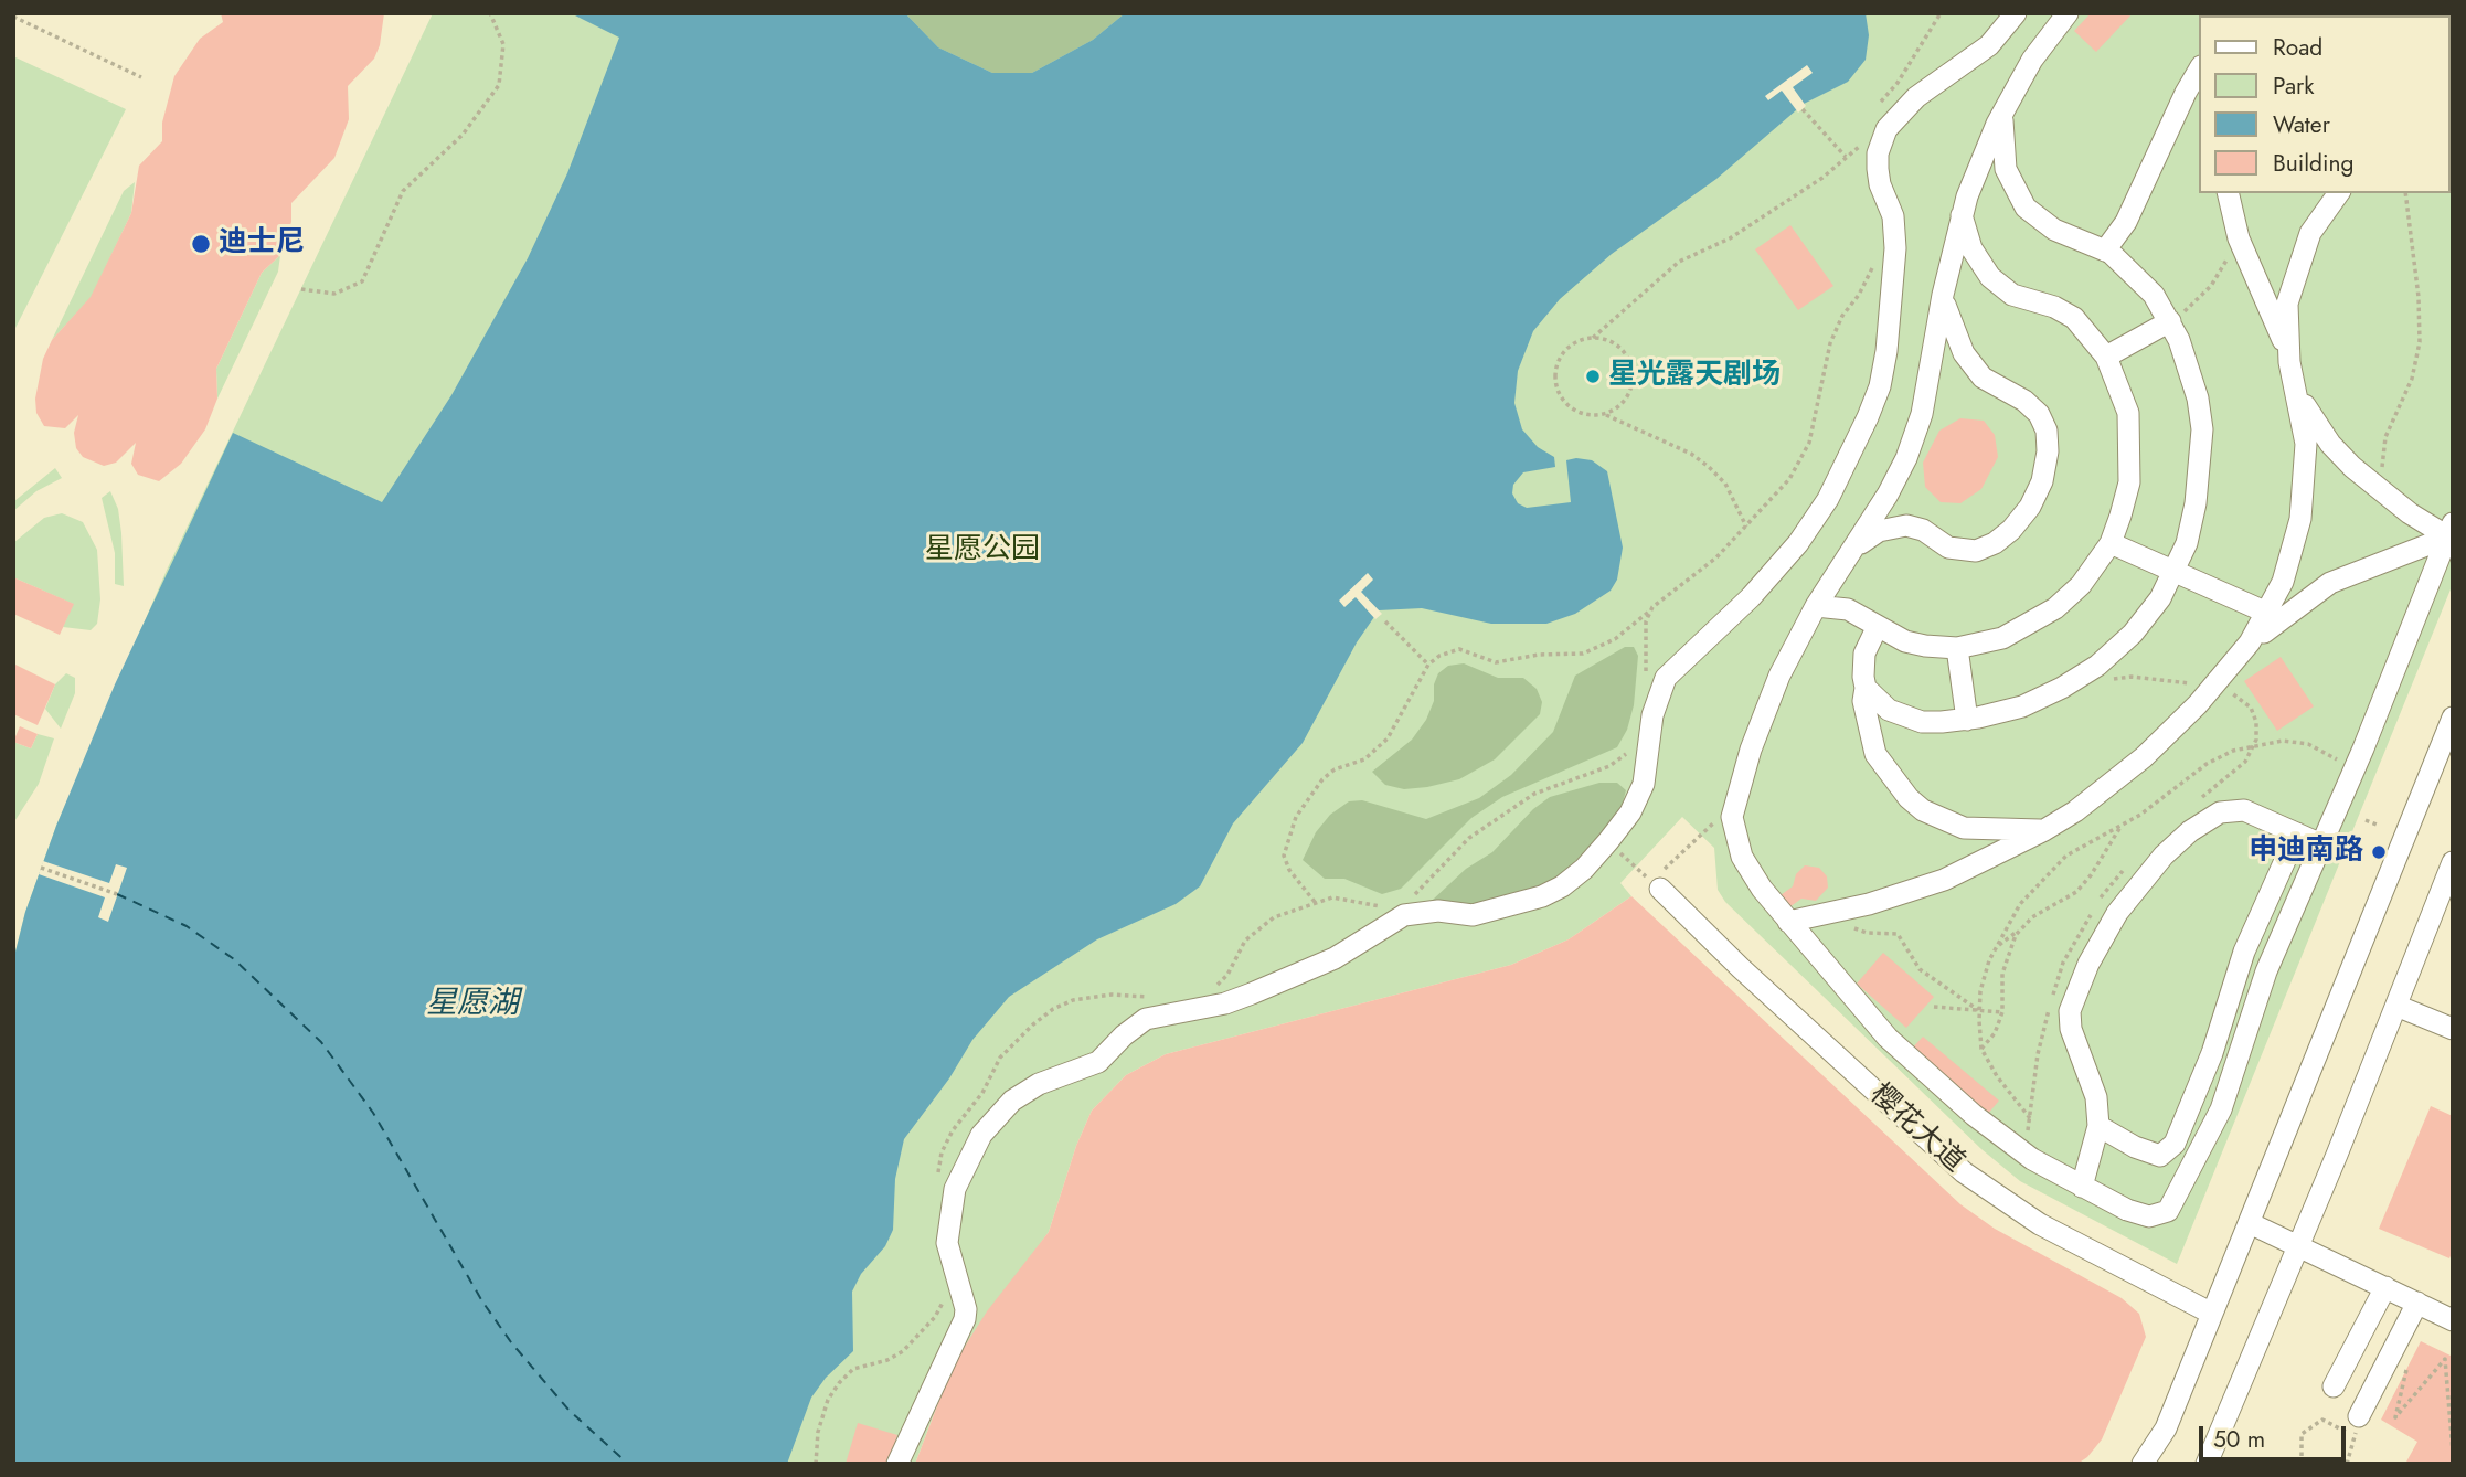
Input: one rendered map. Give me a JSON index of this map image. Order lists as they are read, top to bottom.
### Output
{
  "streets": {
    "street": ["樱花大道"]
  },
  "water": ["星愿湖"],
  "parks": ["星愿公园"],
  "places": ["迪士尼", "星光露天剧场", "申迪南路"],
  "legend": [
    "Road",
    "Park",
    "Water",
    "Building"
  ],
  "scale_bar": "50 m"
}
